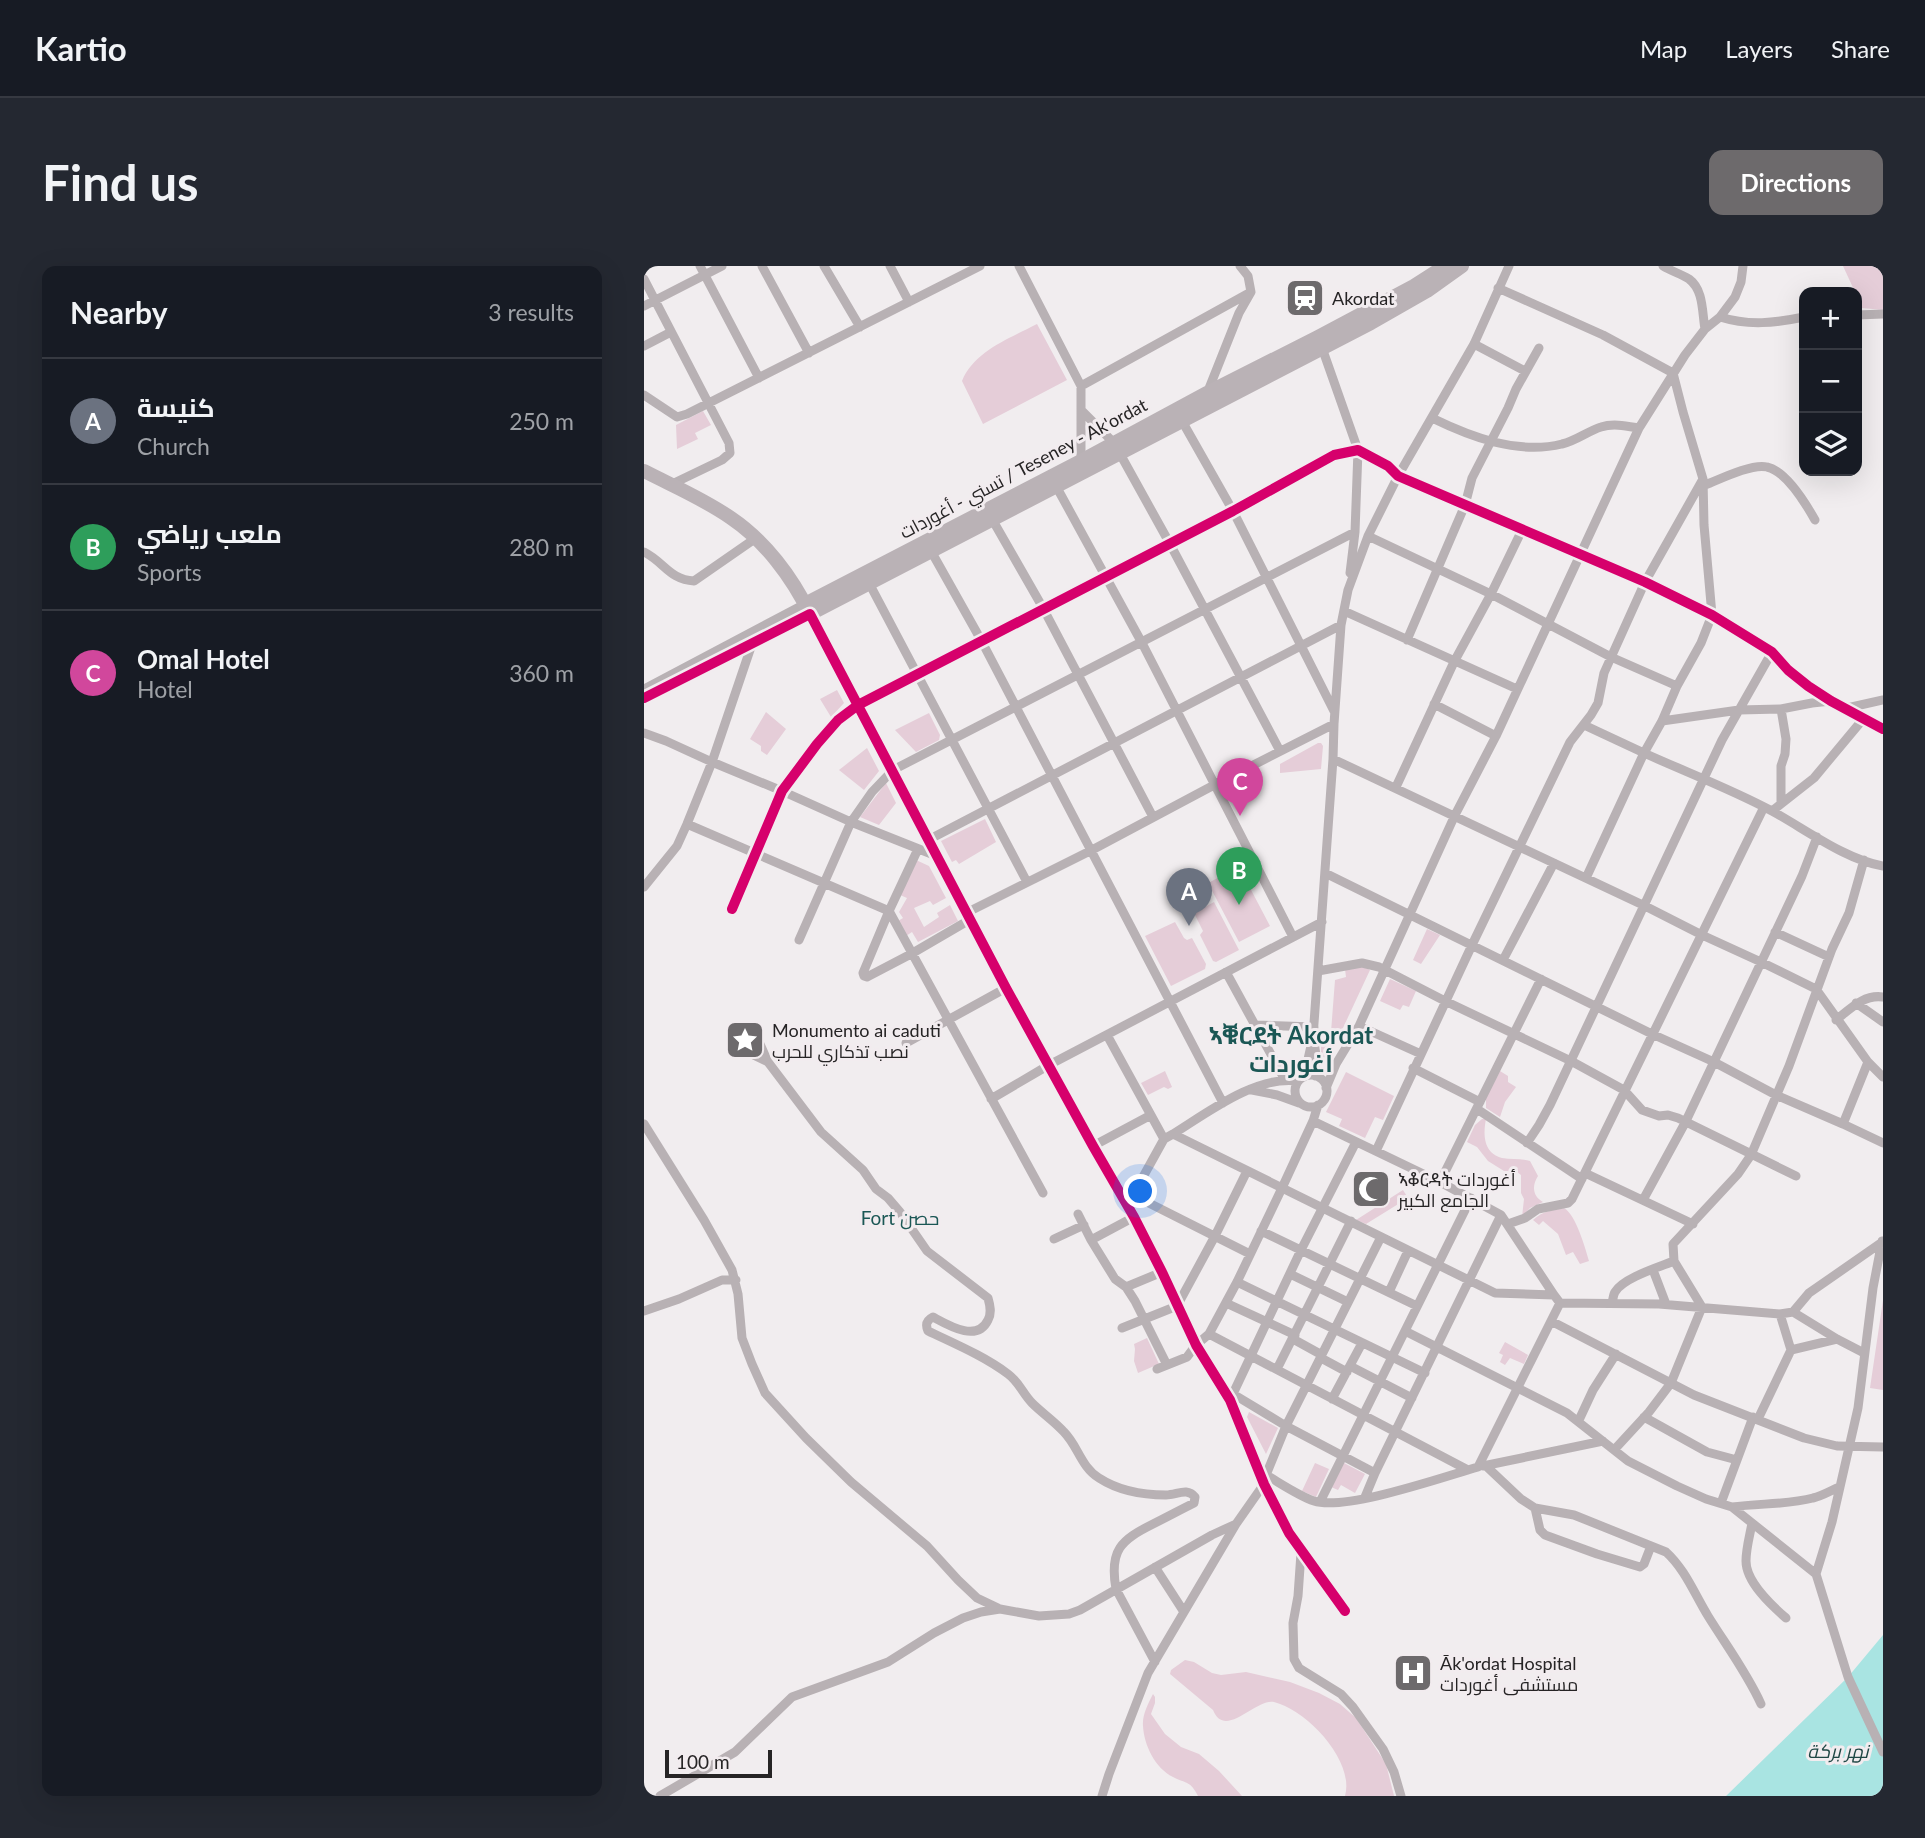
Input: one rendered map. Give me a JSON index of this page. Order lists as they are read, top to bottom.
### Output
{
  "streets": {
    "main road": ["تسني - أغوردات / Teseney - Ak'ordat"]
  },
  "districts": ["ኣቑርደት Akordat أغوردات", "Fort حصن"],
  "water": ["نهر بركة"],
  "places": {
    "station": ["Akordat"],
    "place": ["Monumento ai caduti نصب تذكاري للحرب"],
    "mosque": ["ኣቆርዳት أغوردات الجامع الكبير"],
    "hospital": ["Āk'ordat Hospital مستشفى أغوردات"]
  },
  "scale_bar": "100 m",
  "page": {
    "header": "Kartio",
    "nav": ["Map", "Layers", "Share"],
    "buttons": "Directions",
    "title": "Find us",
    "heading": ["Nearby", "3 results"],
    "map_buttons": ["+", "−"],
    "list": [
      {
        "mark": "A",
        "name": "كنيسة",
        "note": "Church",
        "value": "250 m"
      },
      {
        "mark": "B",
        "name": "ملعب رياضي",
        "note": "Sports",
        "value": "280 m"
      },
      {
        "mark": "C",
        "name": "Omal Hotel",
        "note": "Hotel",
        "value": "360 m"
      }
    ],
    "pins": ["C", "B", "A"],
    "scale": "100 m"
  }
}
